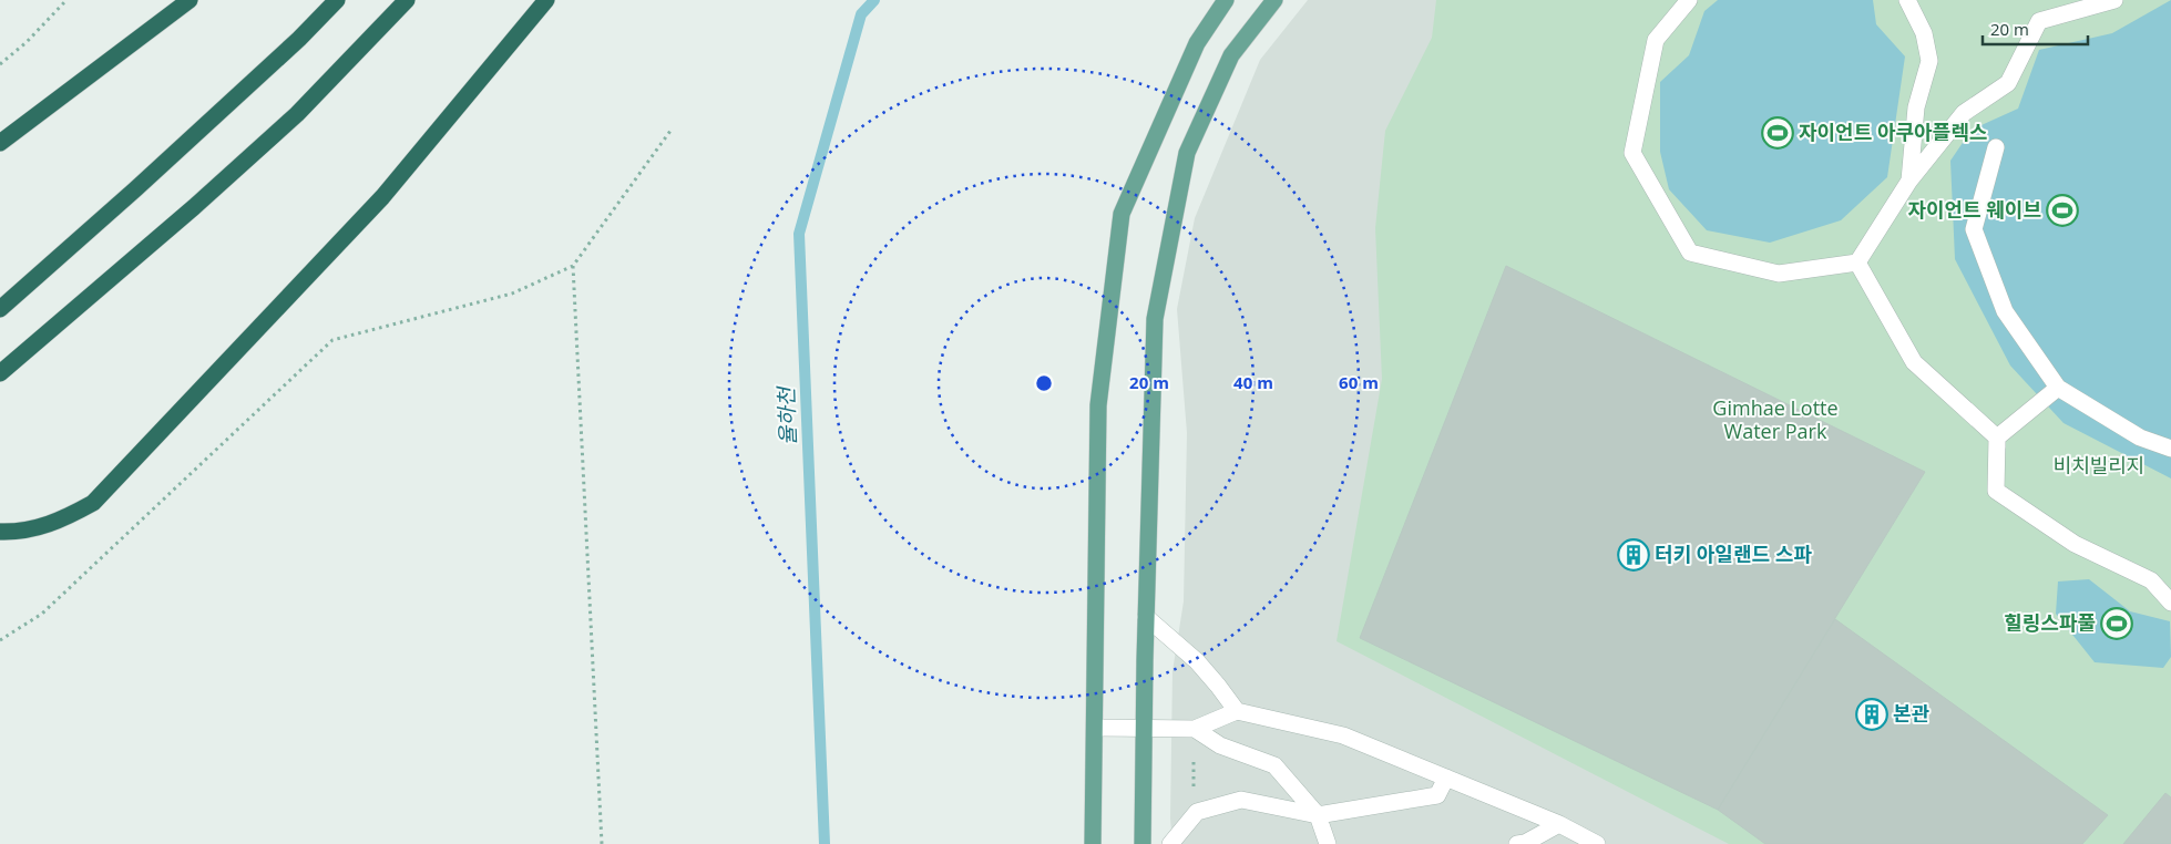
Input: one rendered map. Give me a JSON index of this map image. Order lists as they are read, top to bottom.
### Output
{
  "water": ["율하천"],
  "parks": ["Gimhae Lotte Water Park", "비치빌리지"],
  "places": {
    "sports": ["자이언트 아쿠아플렉스", "자이언트 웨이브", "힐링스파풀"],
    "building": ["터키 아일랜드 스파", "본관"]
  },
  "scale_bar": "20 m",
  "rings": ["20 m", "40 m", "60 m"]
}
